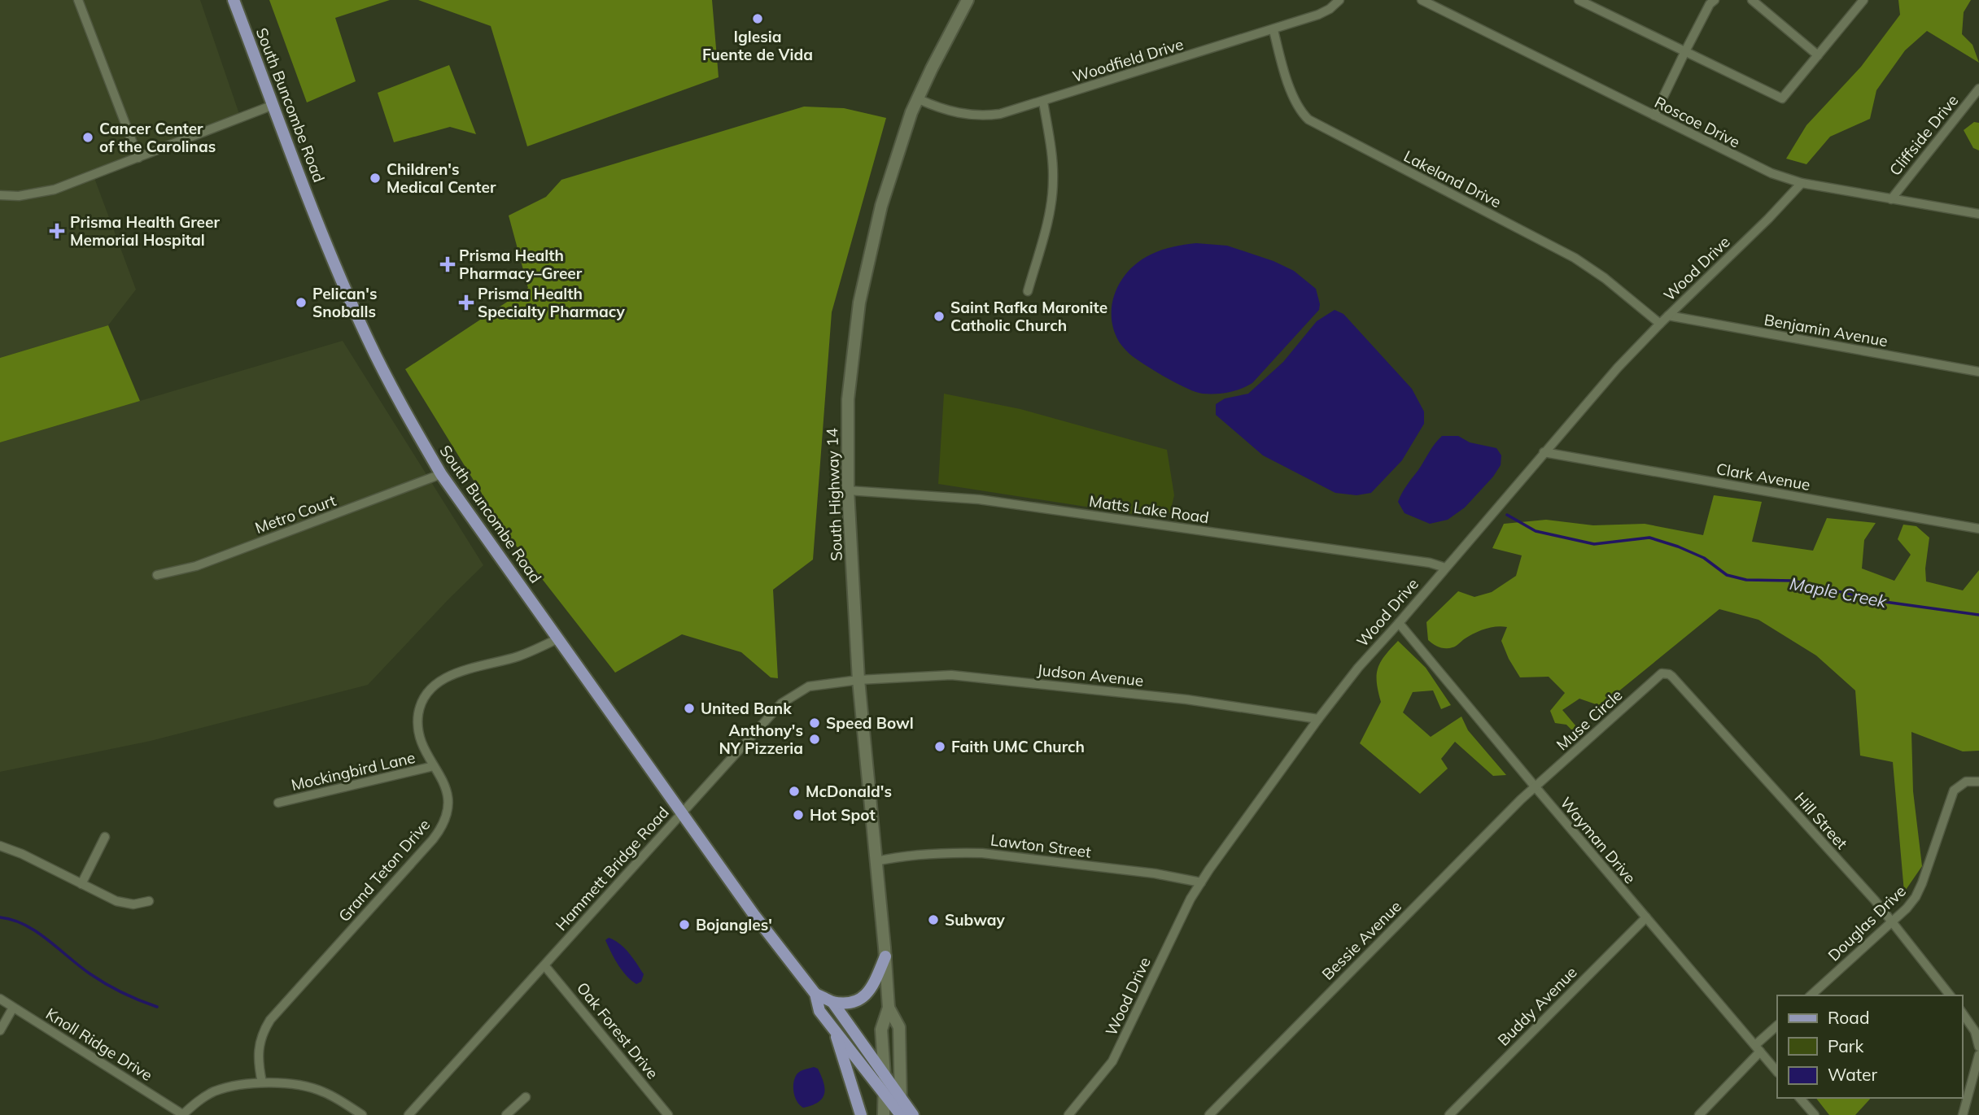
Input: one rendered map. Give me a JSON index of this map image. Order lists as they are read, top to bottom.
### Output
{
  "streets": {
    "main road": ["South Buncombe Road", "South Highway 14"],
    "street": [
      "Woodfield Drive",
      "Roscoe Drive",
      "Cliffside Drive",
      "Lakeland Drive",
      "Wood Drive",
      "Benjamin Avenue",
      "Clark Avenue",
      "Matts Lake Road",
      "Metro Court",
      "Judson Avenue",
      "Muse Circle",
      "Mockingbird Lane",
      "Hill Street",
      "Wayman Drive",
      "Lawton Street",
      "Hammett Bridge Road",
      "Grand Teton Drive",
      "Douglas Drive",
      "Bessie Avenue",
      "Buddy Avenue",
      "Oak Forest Drive",
      "Knoll Ridge Drive"
    ]
  },
  "crossings": [
    ["Woodfield Drive", "Lakeland Drive"],
    ["Woodfield Drive", "South Highway 14"],
    ["South Buncombe Road", "South Highway 14"],
    ["South Buncombe Road", "Metro Court"],
    ["South Buncombe Road", "Hammett Bridge Road"],
    ["South Buncombe Road", "Grand Teton Drive"],
    ["Roscoe Drive", "Cliffside Drive"],
    ["Roscoe Drive", "Wood Drive"],
    ["Lakeland Drive", "Wood Drive"],
    ["Wood Drive", "Benjamin Avenue"],
    ["Wood Drive", "Clark Avenue"],
    ["Wood Drive", "Matts Lake Road"],
    ["Wood Drive", "Judson Avenue"],
    ["Wood Drive", "Wayman Drive"],
    ["Wood Drive", "Lawton Street"],
    ["South Highway 14", "Matts Lake Road"],
    ["South Highway 14", "Judson Avenue"],
    ["South Highway 14", "Lawton Street"],
    ["South Highway 14", "Hammett Bridge Road"],
    ["Judson Avenue", "Hammett Bridge Road"],
    ["Muse Circle", "Hill Street"],
    ["Muse Circle", "Wayman Drive"],
    ["Muse Circle", "Bessie Avenue"],
    ["Mockingbird Lane", "Grand Teton Drive"],
    ["Hill Street", "Douglas Drive"],
    ["Wayman Drive", "Bessie Avenue"],
    ["Wayman Drive", "Buddy Avenue"],
    ["Hammett Bridge Road", "Oak Forest Drive"]
  ],
  "water": ["Maple Creek"],
  "places": {
    "other": [
      "Iglesia Fuente de Vida",
      "Cancer Center of the Carolinas",
      "Children's Medical Center",
      "Pelican's Snoballs",
      "Saint Rafka Maronite Catholic Church",
      "United Bank",
      "Speed Bowl",
      "Anthony's NY Pizzeria",
      "Faith UMC Church",
      "McDonald's",
      "Hot Spot",
      "Subway",
      "Bojangles'"
    ],
    "health": ["Prisma Health Greer Memorial Hospital", "Prisma Health Pharmacy–Greer", "Prisma Health Specialty Pharmacy"]
  },
  "legend": ["Road", "Park", "Water"]
}
